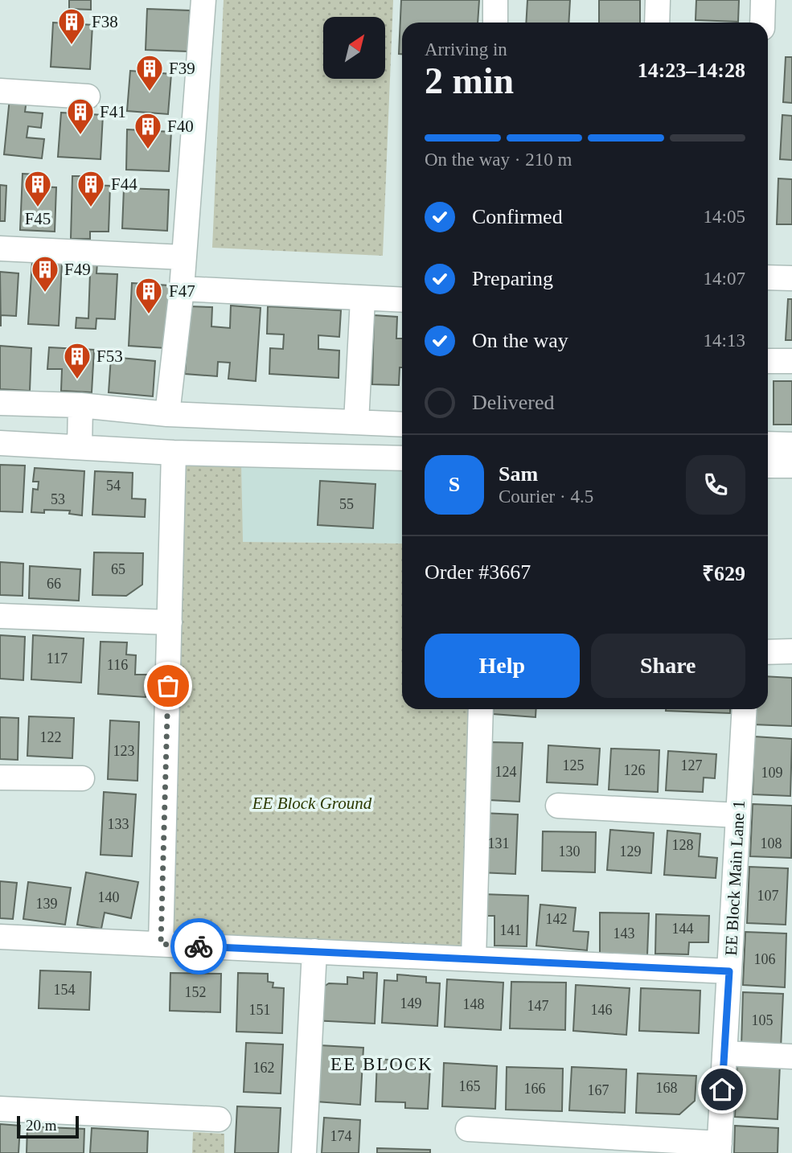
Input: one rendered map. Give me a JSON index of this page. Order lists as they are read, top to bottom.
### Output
{
  "streets": {
    "street": ["EE Block Main Lane 1"]
  },
  "districts": ["EE BLOCK"],
  "parks": ["EE Block Ground"],
  "places": {
    "building": [
      "F38",
      "F39",
      "F41",
      "F40",
      "F45",
      "F44",
      "F49",
      "F47",
      "F53"
    ]
  },
  "house_numbers": [
    "54",
    "53",
    "55",
    "65",
    "66",
    "117",
    "116",
    "122",
    "123",
    "125",
    "127",
    "126",
    "124",
    "109",
    "133",
    "131",
    "108",
    "128",
    "130",
    "129",
    "107",
    "140",
    "139",
    "142",
    "144",
    "141",
    "143",
    "106",
    "154",
    "152",
    "149",
    "148",
    "147",
    "151",
    "146",
    "105",
    "162",
    "165",
    "168",
    "166",
    "167",
    "174"
  ],
  "scale_bar": "20 m",
  "north": "top right",
  "page": {
    "heading": ["2 min", "Arriving in", "14:23–14:28"],
    "panel": [
      "Sam",
      "Courier · 4.5",
      "Order #3667",
      "₹629"
    ],
    "bar": "On the way · 210 m",
    "list": [
      ["Confirmed", "14:05"],
      ["Preparing", "14:07"],
      ["On the way", "14:13"],
      "Delivered"
    ],
    "round": "S",
    "buttons": ["Help", "Share"],
    "scale": "20 m"
  }
}
